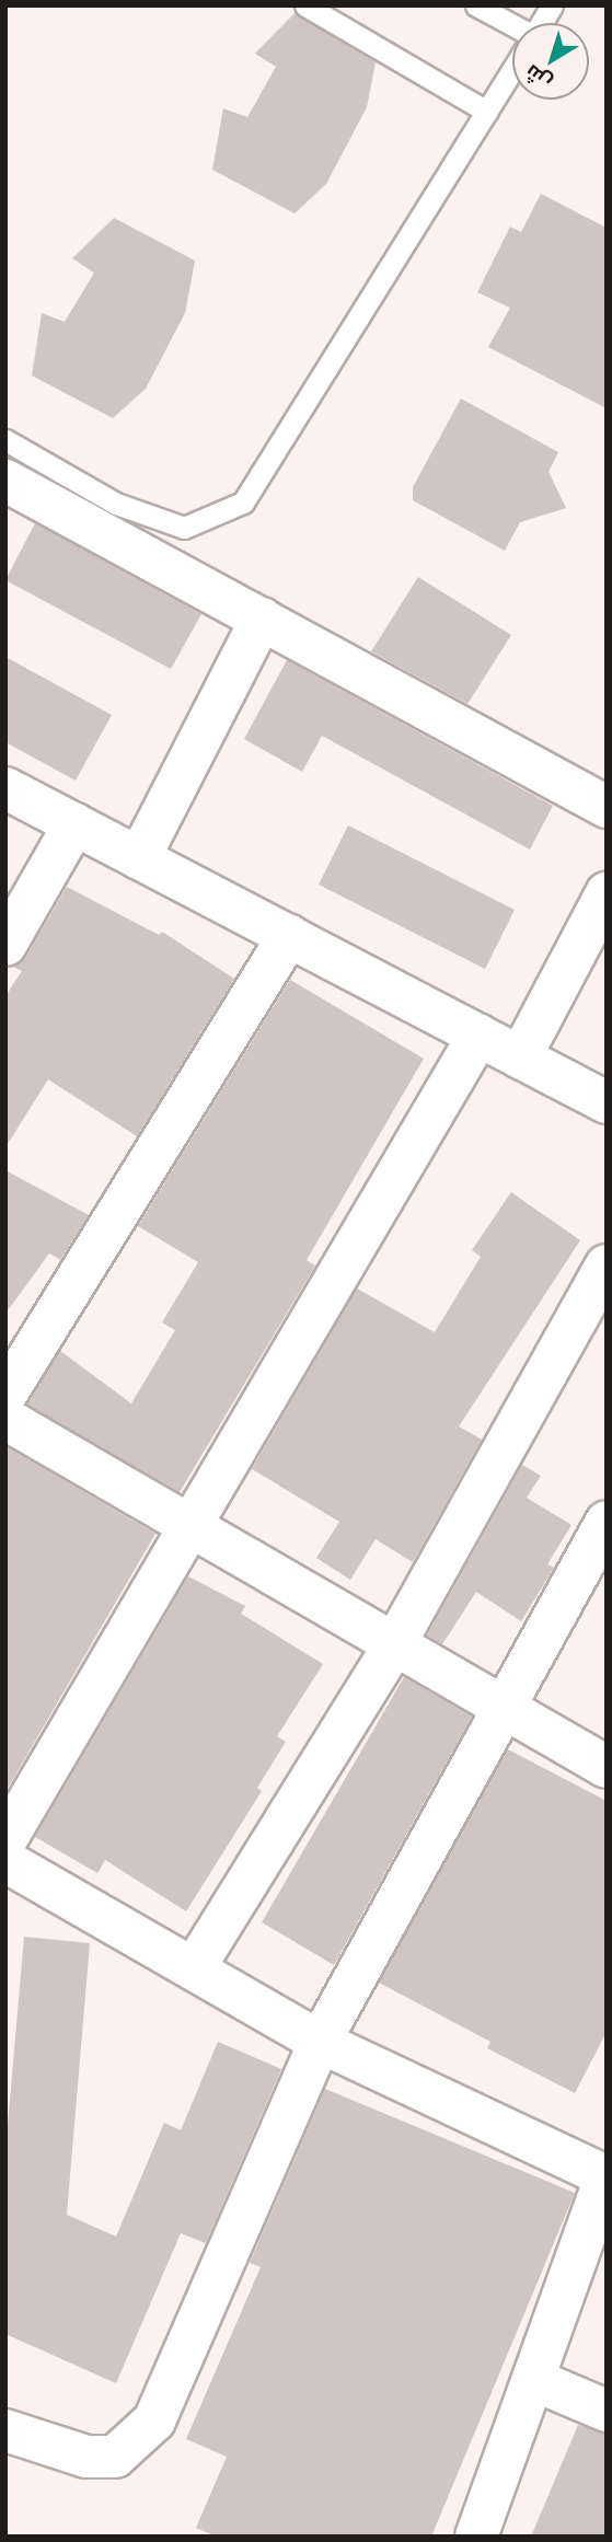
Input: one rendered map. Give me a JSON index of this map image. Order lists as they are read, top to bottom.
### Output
{
  "north": "bottom left"
}
